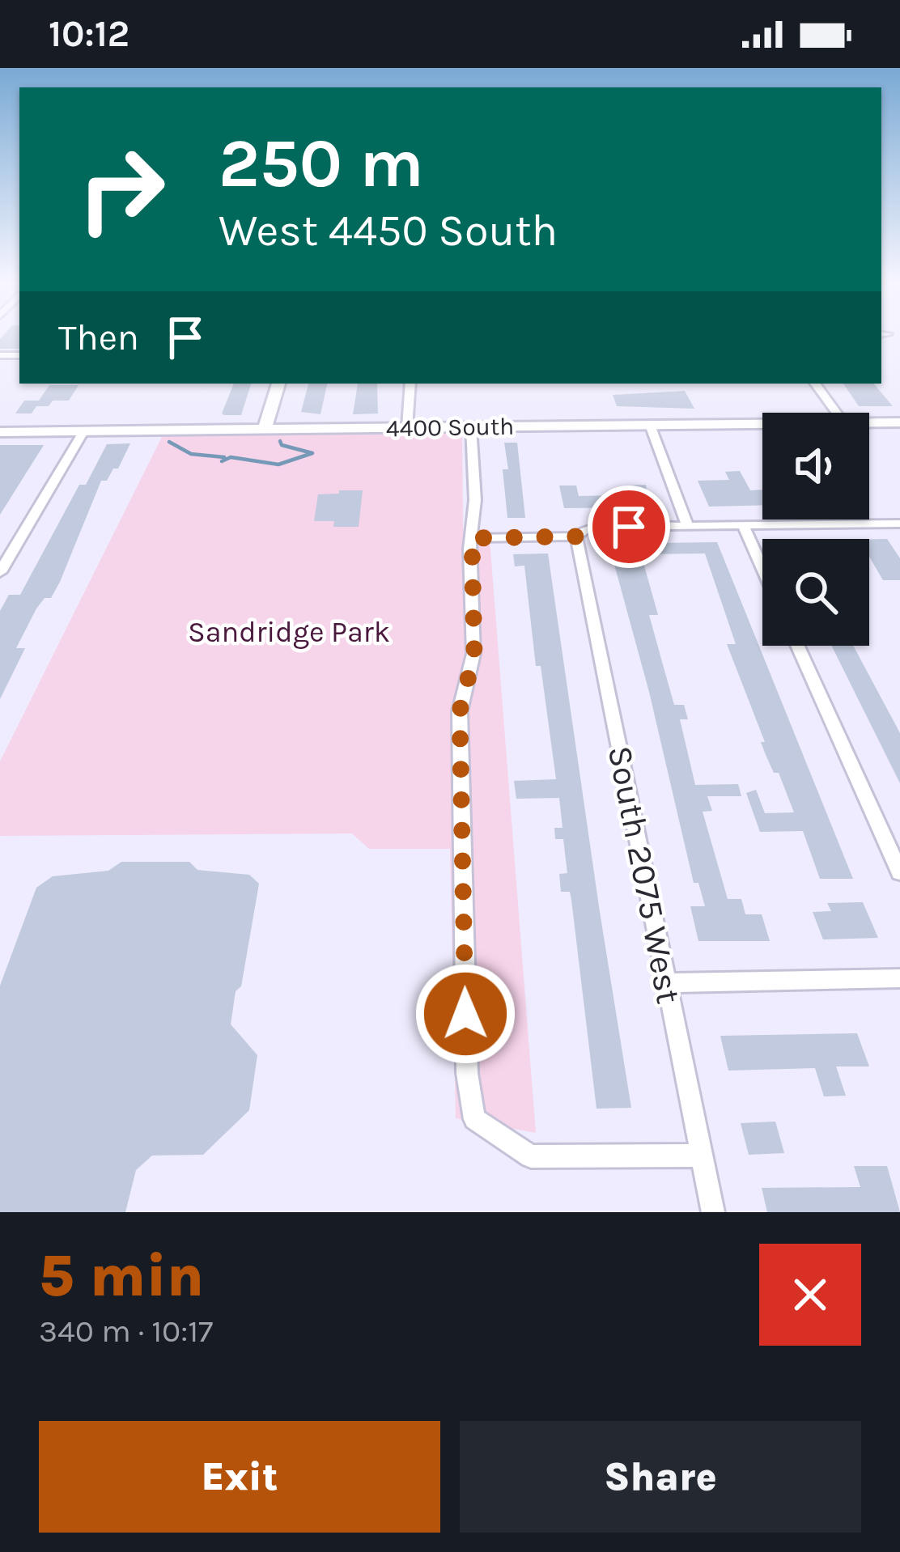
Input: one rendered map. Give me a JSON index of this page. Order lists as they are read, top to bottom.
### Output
{
  "streets": {
    "street": ["4400 South", "South 2075 West"]
  },
  "parks": ["Sandridge Park"],
  "page": {
    "status": "10:12",
    "turn": ["250 m", "West 4450 South"],
    "then": "Then",
    "heading": ["5 min", "340 m · 10:17"],
    "buttons": ["Exit", "Share"]
  }
}
